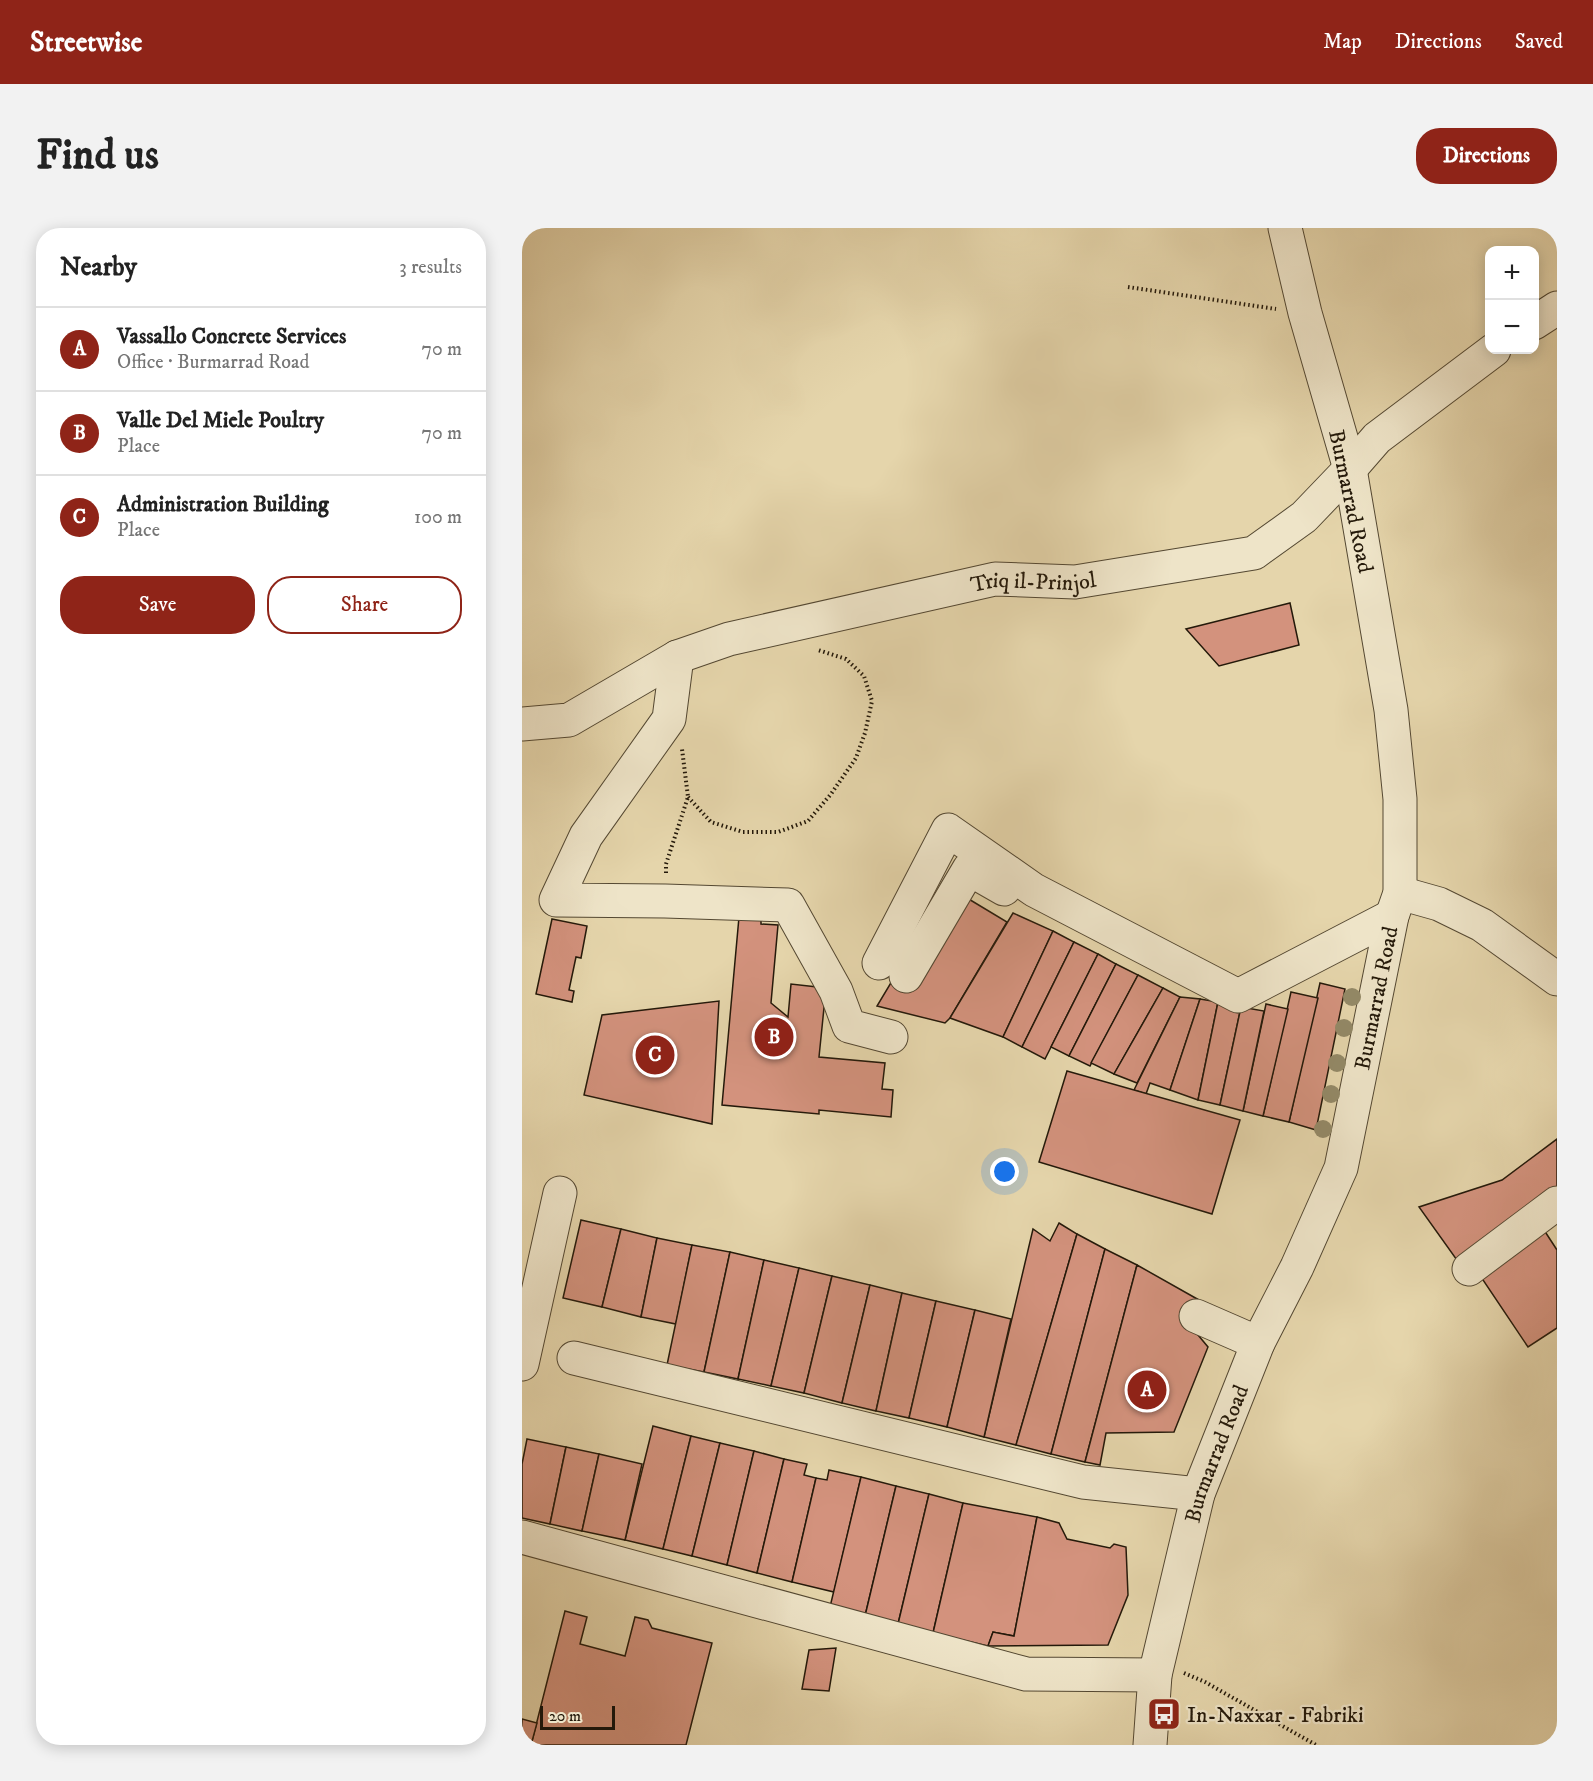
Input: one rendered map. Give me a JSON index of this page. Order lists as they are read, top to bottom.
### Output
{
  "streets": {
    "street": ["Burmarrad Road", "Triq il-Prinjol"]
  },
  "crossings": [
    ["Burmarrad Road", "Triq il-Prinjol"]
  ],
  "places": {
    "bus stop": ["In-Naxxar - Fabriki"]
  },
  "scale_bar": "20 m",
  "page": {
    "header": "Streetwise",
    "nav": ["Map", "Directions", "Saved"],
    "buttons": [
      "Directions",
      ["Save", "Share"]
    ],
    "title": "Find us",
    "heading": ["Nearby", "3 results"],
    "map_buttons": ["+", "−"],
    "list": [
      {
        "mark": "A",
        "name": "Vassallo Concrete Services",
        "note": "Office · Burmarrad Road",
        "value": "70 m"
      },
      {
        "mark": "B",
        "name": "Valle Del Miele Poultry",
        "note": "Place",
        "value": "70 m"
      },
      {
        "mark": "C",
        "name": "Administration Building",
        "note": "Place",
        "value": "100 m"
      }
    ],
    "pins": ["B", "C", "A"],
    "scale": "20 m"
  }
}
